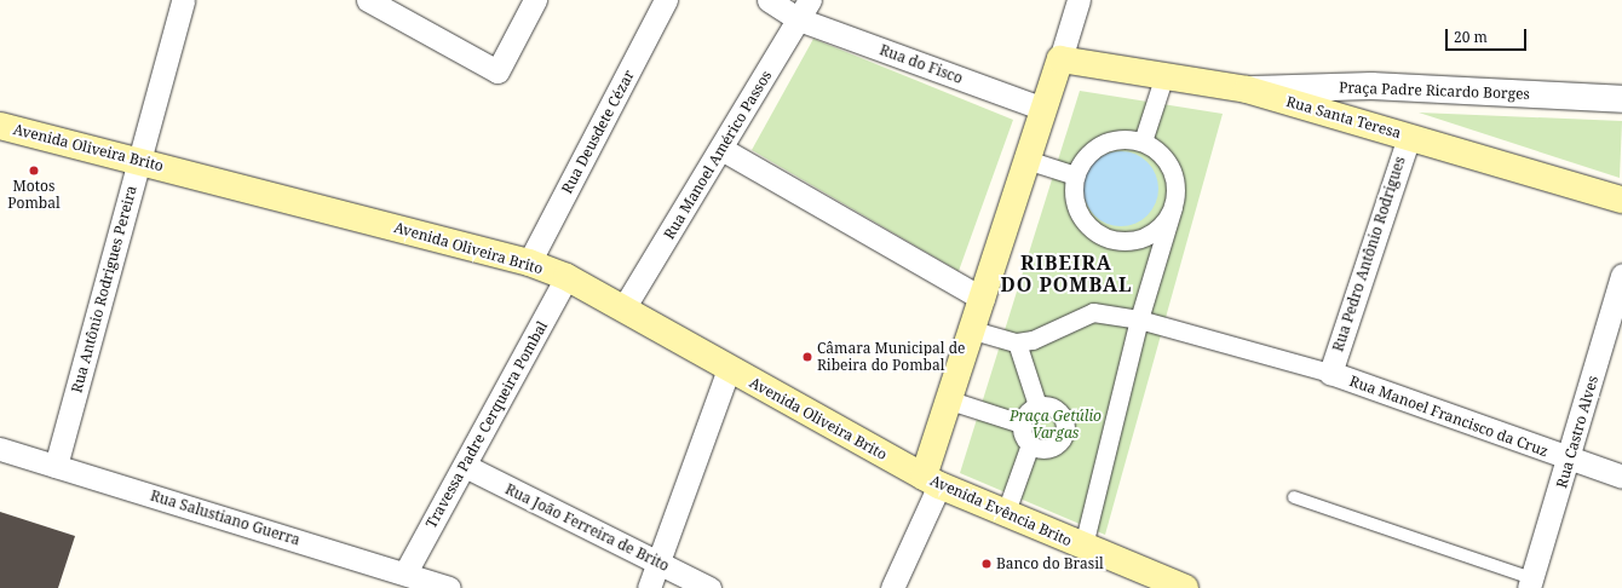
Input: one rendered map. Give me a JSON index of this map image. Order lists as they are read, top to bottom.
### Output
{
  "streets": {
    "main road": ["Rua Santa Teresa", "Avenida Oliveira Brito", "Avenida Evência Brito"],
    "street": [
      "Rua do Fisco",
      "Praça Padre Ricardo Borges",
      "Rua Deusdete Cézar",
      "Rua Manoel Américo Passos",
      "Rua Pedro Antônio Rodrigues",
      "Rua Antônio Rodrigues Pereira",
      "Rua Manoel Francisco da Cruz",
      "Travessa Padre Cerqueira Pombal",
      "Rua Castro Alves",
      "Rua Salustiano Guerra",
      "Rua João Ferreira de Brito"
    ]
  },
  "crossings": [
    ["Rua do Fisco", "Rua Manoel Américo Passos"],
    ["Praça Padre Ricardo Borges", "Rua Santa Teresa"],
    ["Rua Santa Teresa", "Rua Pedro Antônio Rodrigues"],
    ["Rua Deusdete Cézar", "Avenida Oliveira Brito"],
    ["Avenida Oliveira Brito", "Rua Manoel Américo Passos"],
    ["Avenida Oliveira Brito", "Rua Antônio Rodrigues Pereira"],
    ["Avenida Oliveira Brito", "Travessa Padre Cerqueira Pombal"],
    ["Avenida Oliveira Brito", "Avenida Evência Brito"],
    ["Rua Pedro Antônio Rodrigues", "Rua Manoel Francisco da Cruz"],
    ["Rua Antônio Rodrigues Pereira", "Rua Salustiano Guerra"],
    ["Rua Manoel Francisco da Cruz", "Rua Castro Alves"],
    ["Travessa Padre Cerqueira Pombal", "Rua Salustiano Guerra"],
    ["Travessa Padre Cerqueira Pombal", "Rua João Ferreira de Brito"]
  ],
  "districts": ["RIBEIRA DO POMBAL"],
  "parks": ["Praça Getúlio Vargas"],
  "places": ["Motos Pombal", "Câmara Municipal de Ribeira do Pombal", "Banco do Brasil"],
  "scale_bar": "20 m"
}
